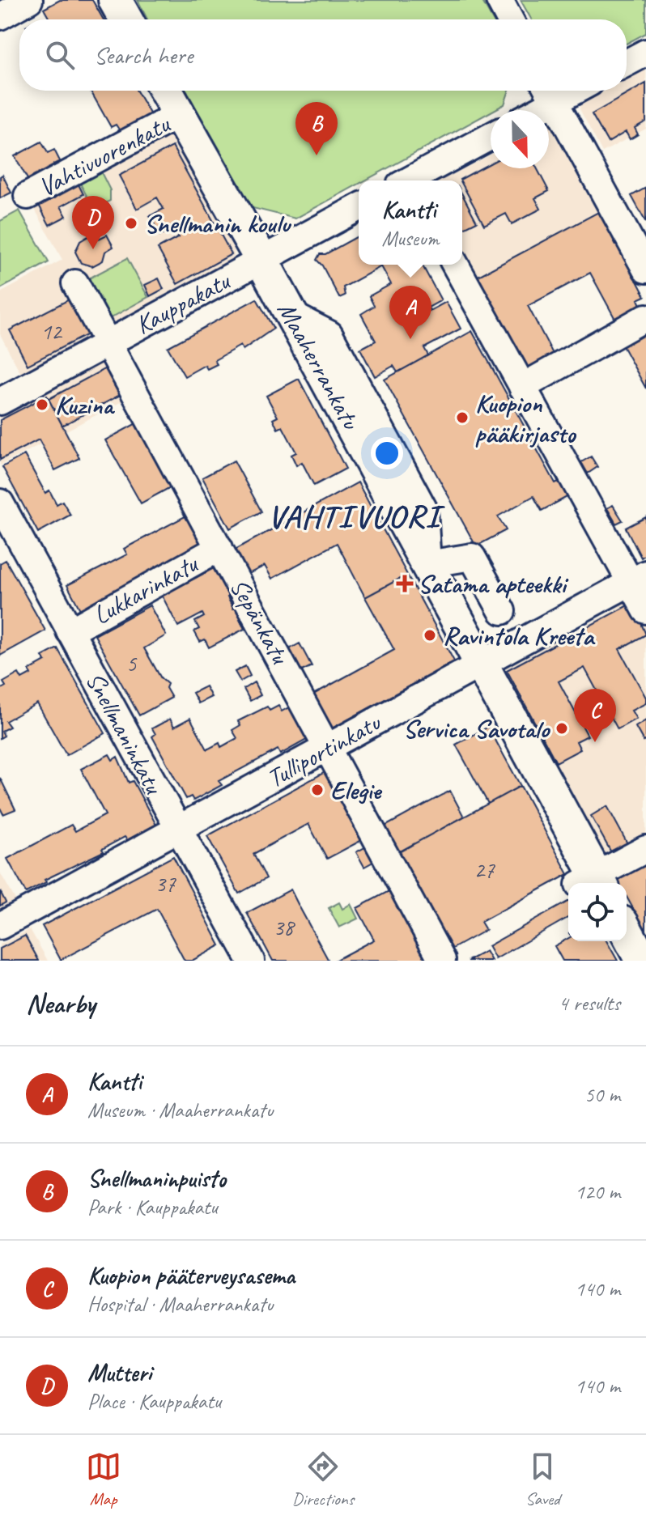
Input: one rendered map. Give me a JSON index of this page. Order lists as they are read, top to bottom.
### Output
{
  "streets": {
    "main road": ["Maaherrankatu"],
    "street": [
      "Vahtivuorenkatu",
      "Kauppakatu",
      "Lukkarinkatu",
      "Sepänkatu",
      "Snellmaninkatu",
      "Tulliportinkatu"
    ]
  },
  "crossings": [
    ["Vahtivuorenkatu", "Maaherrankatu"],
    ["Kauppakatu", "Maaherrankatu"],
    ["Kauppakatu", "Sepänkatu"],
    ["Maaherrankatu", "Tulliportinkatu"],
    ["Lukkarinkatu", "Sepänkatu"],
    ["Lukkarinkatu", "Snellmaninkatu"],
    ["Sepänkatu", "Tulliportinkatu"],
    ["Snellmaninkatu", "Tulliportinkatu"]
  ],
  "districts": ["VAHTIVUORI"],
  "places": {
    "other": [
      "Snellmanin koulu",
      "Kuzina",
      "Kuopion pääkirjasto",
      "Ravintola Kreeta",
      "Servica Savotalo",
      "Elegie"
    ],
    "health": ["Satama apteekki"]
  },
  "house_numbers": [
    "12",
    "5",
    "27",
    "37",
    "38"
  ],
  "north": "bottom",
  "page": {
    "search": "Search here",
    "pins": [
      "B",
      "D",
      "A",
      "C"
    ],
    "popup": ["Kantti", "Museum"],
    "heading": ["Nearby", "4 results"],
    "list": [
      {
        "mark": "A",
        "name": "Kantti",
        "note": "Museum · Maaherrankatu",
        "value": "50 m"
      },
      {
        "mark": "B",
        "name": "Snellmaninpuisto",
        "note": "Park · Kauppakatu",
        "value": "120 m"
      },
      {
        "mark": "C",
        "name": "Kuopion pääterveysasema",
        "note": "Hospital · Maaherrankatu",
        "value": "140 m"
      },
      {
        "mark": "D",
        "name": "Mutteri",
        "note": "Place · Kauppakatu",
        "value": "140 m"
      }
    ],
    "nav": ["Map", "Directions", "Saved"]
  }
}
